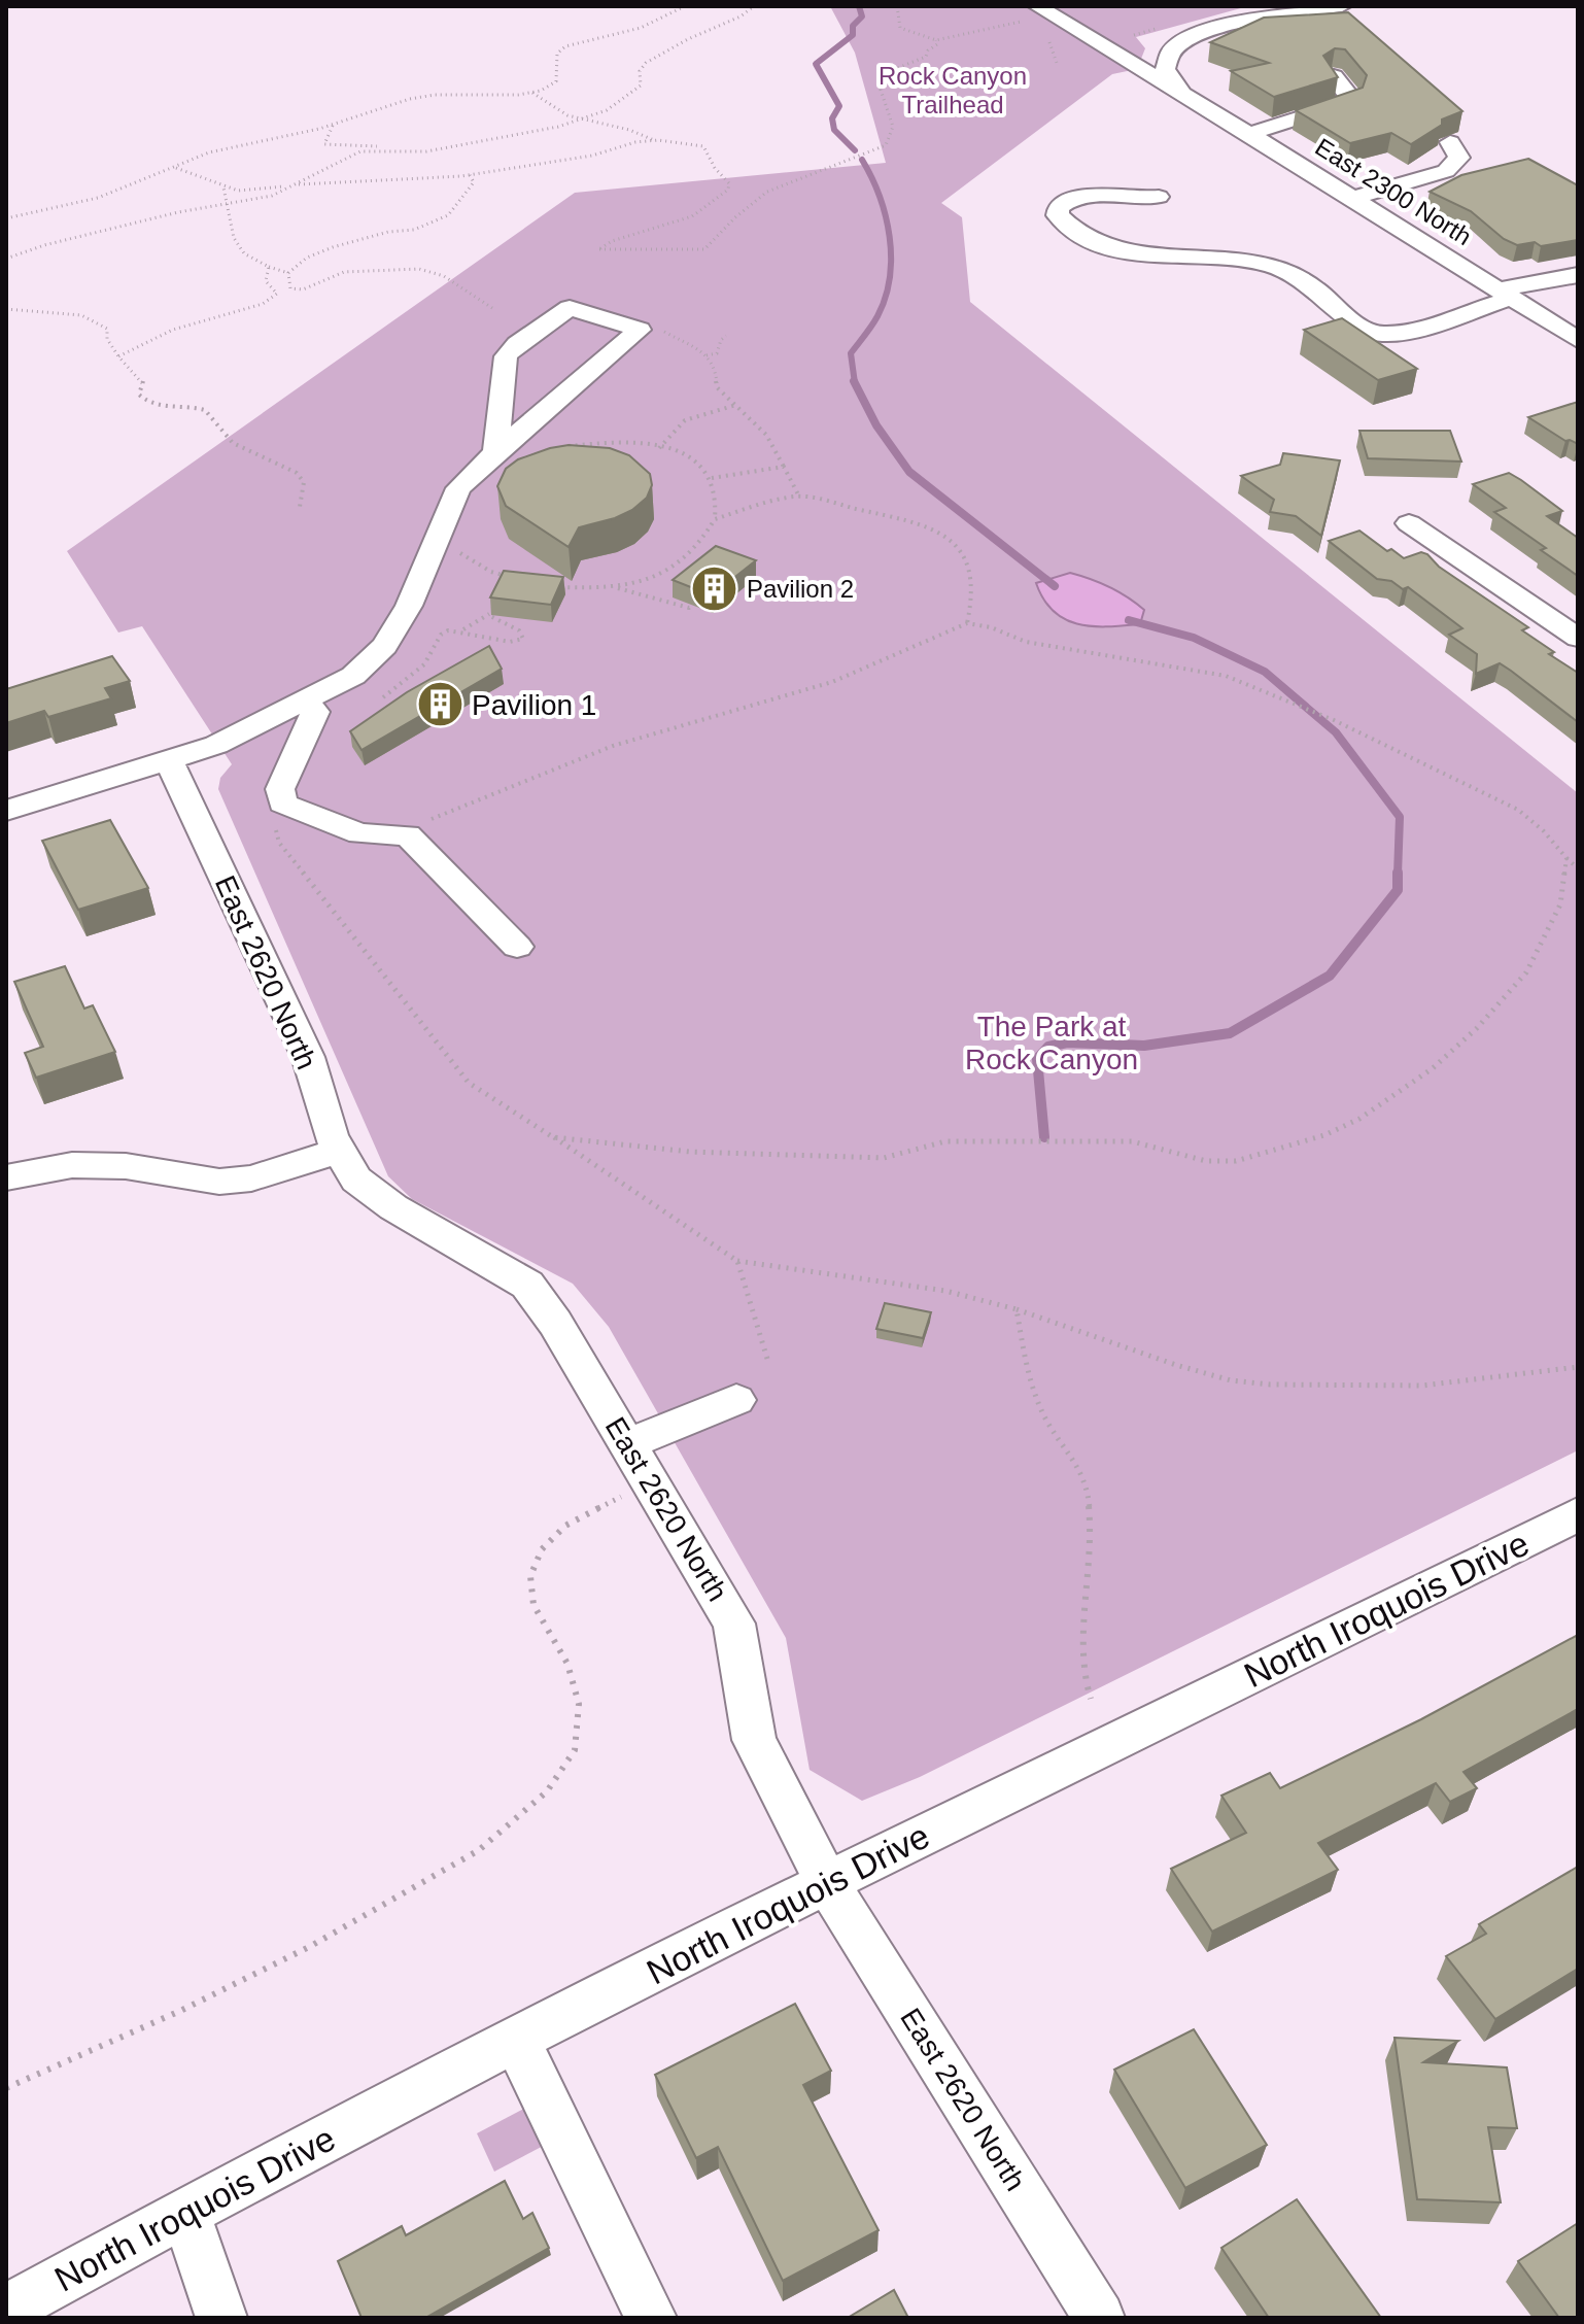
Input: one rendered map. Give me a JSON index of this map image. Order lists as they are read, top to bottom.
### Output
{
  "streets": {
    "street": ["East 2300 North", "East 2620 North", "North Iroquois Drive"]
  },
  "crossings": [
    ["East 2620 North", "North Iroquois Drive"]
  ],
  "parks": ["Rock Canyon Trailhead", "The Park at Rock Canyon"],
  "places": {
    "building": ["Pavilion 2", "Pavilion 1"]
  }
}
